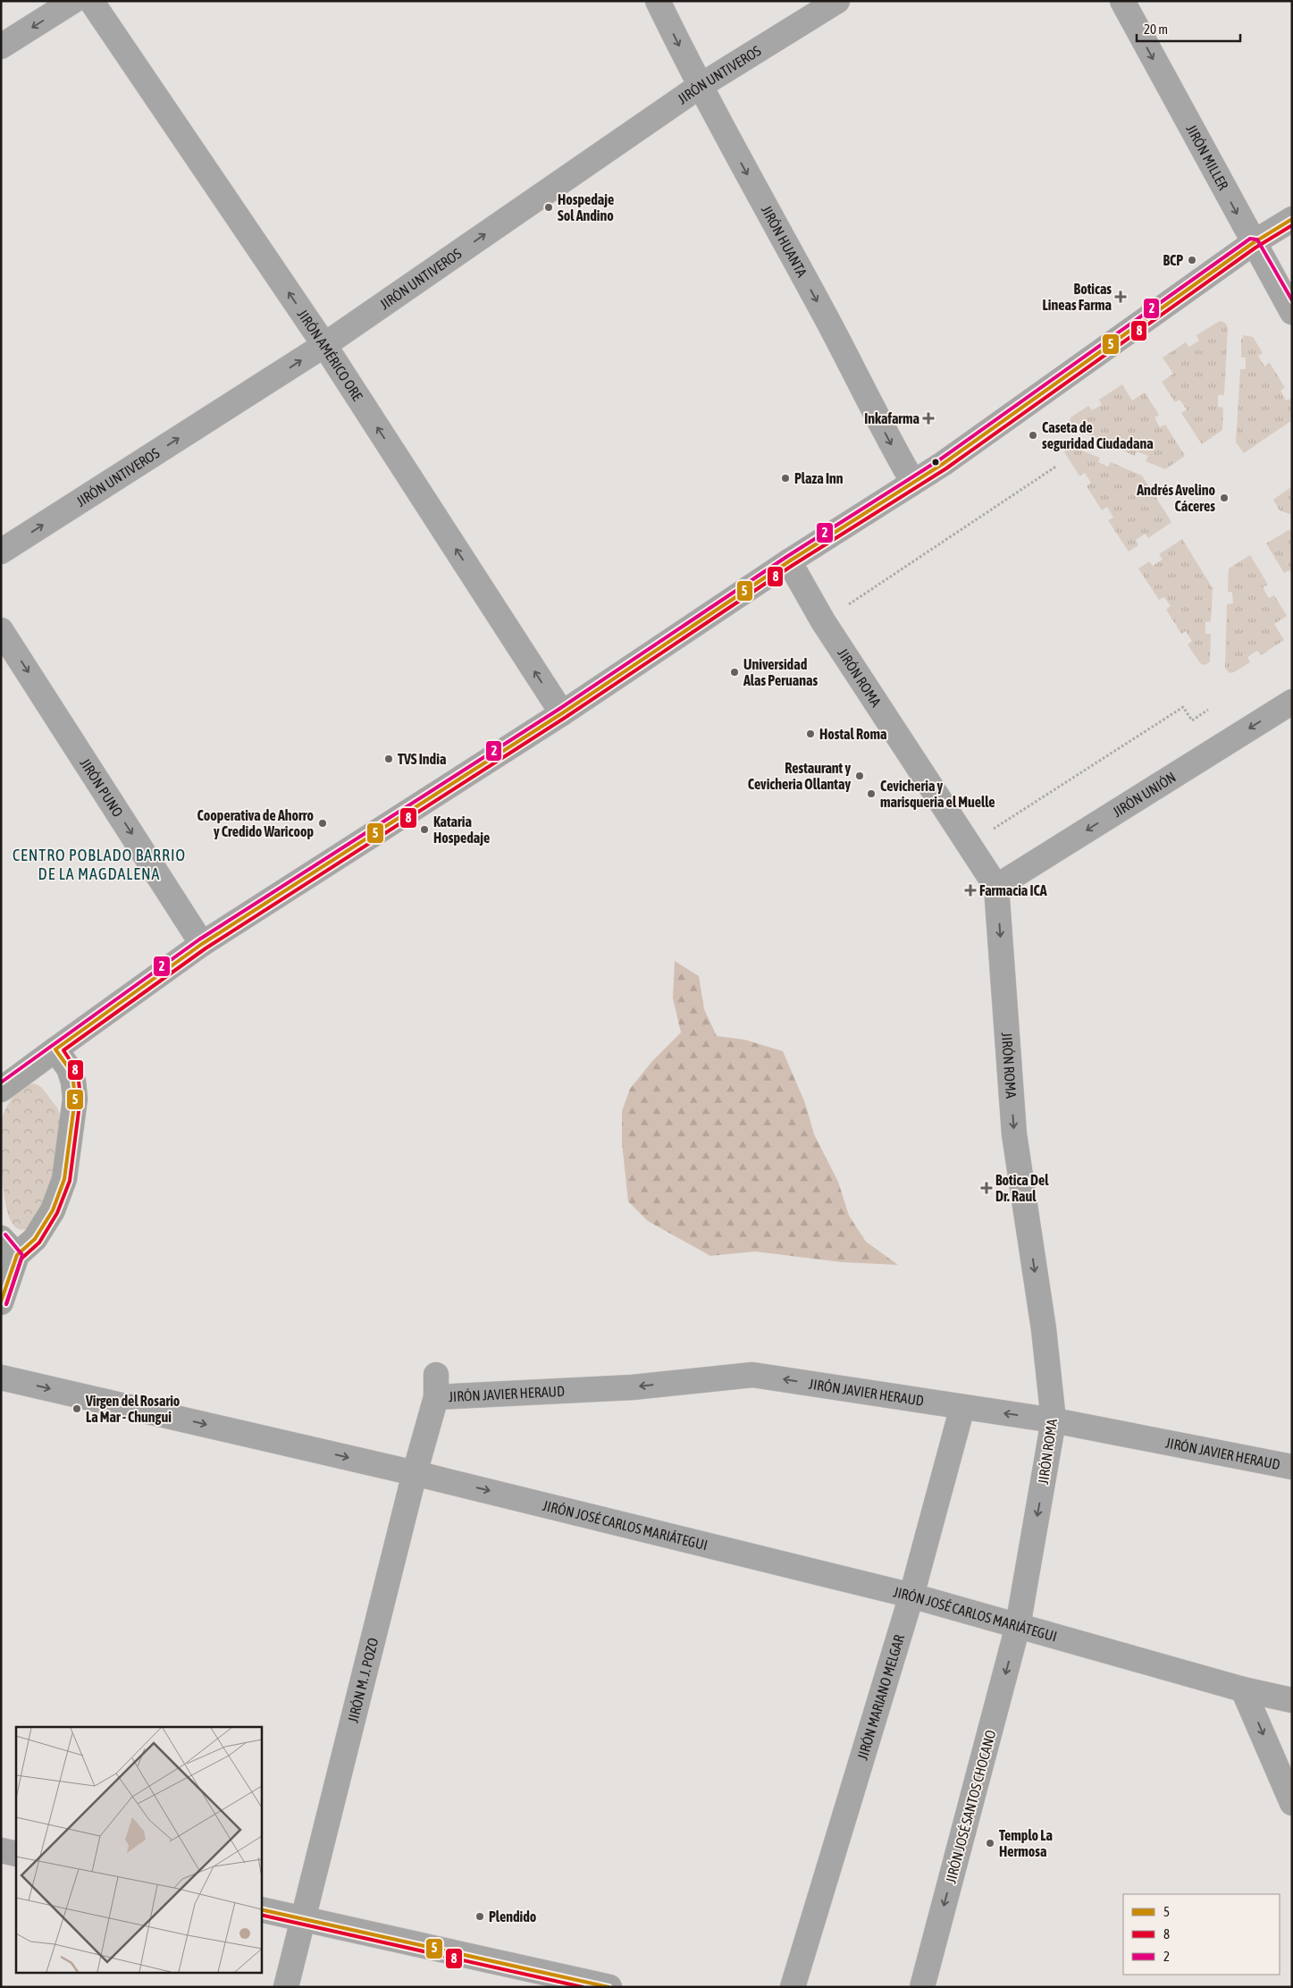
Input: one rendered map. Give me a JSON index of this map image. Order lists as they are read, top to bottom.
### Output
{
  "streets": {
    "street": [
      "JIRÓN UNTIVEROS",
      "JIRÓN MILLER",
      "JIRÓN HUANTA",
      "JIRÓN AMÉRICO ORE",
      "JIRÓN ROMA",
      "JIRÓN PUNO",
      "JIRÓN UNIÓN",
      "JIRÓN JAVIER HERAUD",
      "JIRÓN JOSÉ CARLOS MARIÁTEGUI",
      "JIRÓN M. J. POZO",
      "JIRÓN MARIANO MELGAR",
      "JIRÓN JOSÉ SANTOS CHOCANO"
    ]
  },
  "crossings": [
    ["JIRÓN UNTIVEROS", "JIRÓN HUANTA"],
    ["JIRÓN UNTIVEROS", "JIRÓN AMÉRICO ORE"],
    ["JIRÓN ROMA", "JIRÓN UNIÓN"],
    ["JIRÓN ROMA", "JIRÓN JAVIER HERAUD"],
    ["JIRÓN ROMA", "JIRÓN JOSÉ CARLOS MARIÁTEGUI"],
    ["JIRÓN ROMA", "JIRÓN JOSÉ SANTOS CHOCANO"],
    ["JIRÓN JAVIER HERAUD", "JIRÓN M. J. POZO"],
    ["JIRÓN JAVIER HERAUD", "JIRÓN MARIANO MELGAR"],
    ["JIRÓN JOSÉ CARLOS MARIÁTEGUI", "JIRÓN M. J. POZO"],
    ["JIRÓN JOSÉ CARLOS MARIÁTEGUI", "JIRÓN MARIANO MELGAR"],
    ["JIRÓN JOSÉ CARLOS MARIÁTEGUI", "JIRÓN JOSÉ SANTOS CHOCANO"]
  ],
  "one_way": [
    "JIRÓN UNTIVEROS",
    "JIRÓN MILLER",
    "JIRÓN HUANTA",
    "JIRÓN AMÉRICO ORE",
    "JIRÓN ROMA",
    "JIRÓN PUNO",
    "JIRÓN UNIÓN",
    "JIRÓN JAVIER HERAUD",
    "JIRÓN JOSÉ CARLOS MARIÁTEGUI",
    "JIRÓN JOSÉ SANTOS CHOCANO"
  ],
  "districts": ["CENTRO POBLADO BARRIO DE LA MAGDALENA"],
  "places": {
    "other": [
      "Hospedaje Sol Andino",
      "BCP",
      "Caseta de seguridad Ciudadana",
      "Plaza Inn",
      "Andrés Avelino Cáceres",
      "Universidad Alas Peruanas",
      "Hostal Roma",
      "TVS India",
      "Restaurant y Cevicheria Ollantay",
      "Cevicheria y marisqueria el Muelle",
      "Cooperativa de Ahorro y Credido Waricoop",
      "Kataria Hospedaje",
      "Virgen del Rosario La Mar - Chungui",
      "Templo La Hermosa",
      "Plendido"
    ],
    "health": [
      "Boticas Lineas Farma",
      "Inkafarma",
      "Farmacia ICA",
      "Botica Del Dr. Raul"
    ]
  },
  "lines": ["transit line 5", "transit line 8", "transit line 2"],
  "legend": ["5", "8", "2"],
  "scale_bar": "20 m"
}
